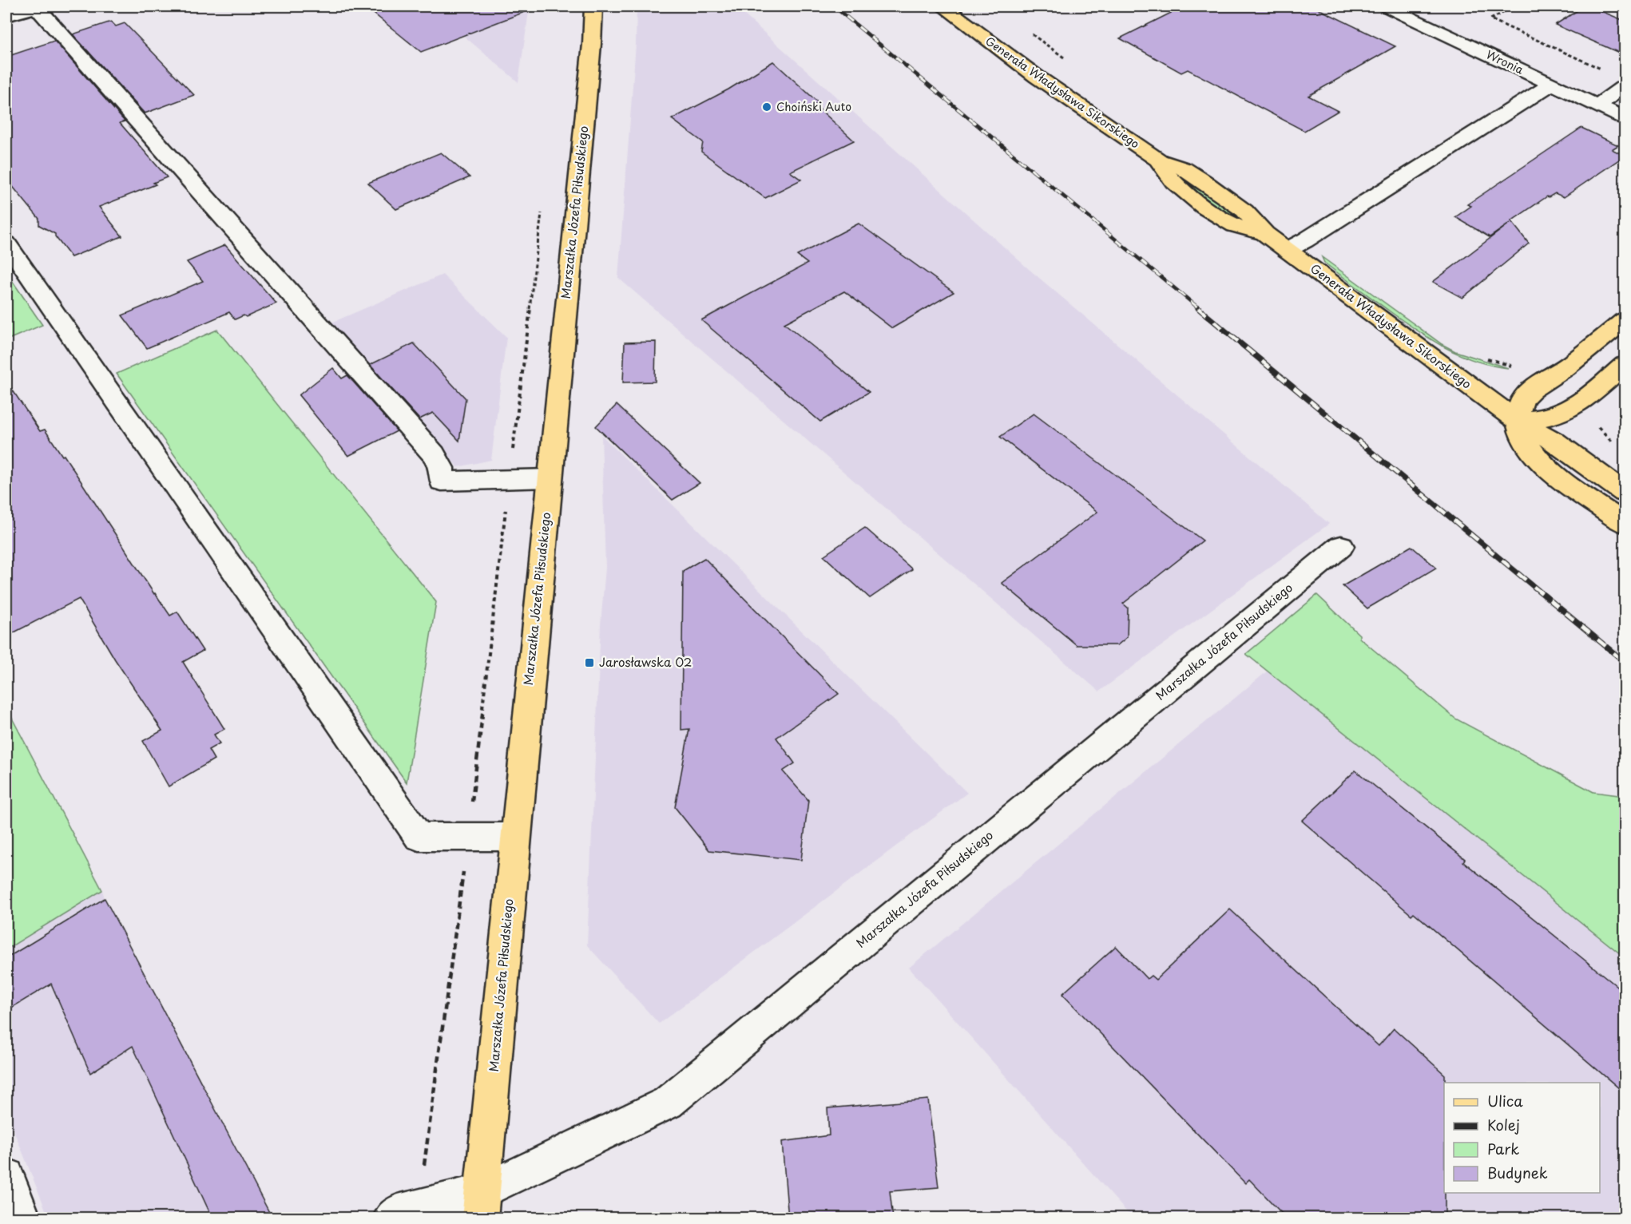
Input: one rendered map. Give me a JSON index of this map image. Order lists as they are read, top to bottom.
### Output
{
  "streets": {
    "main road": ["Generała Władysława Sikorskiego", "Marszałka Józefa Piłsudskiego"],
    "street": ["Wronia"]
  },
  "places": {
    "other": ["Choiński Auto"],
    "transit": ["Jarosławska 02"]
  },
  "legend": [
    "Ulica",
    "Kolej",
    "Park",
    "Budynek"
  ]
}
